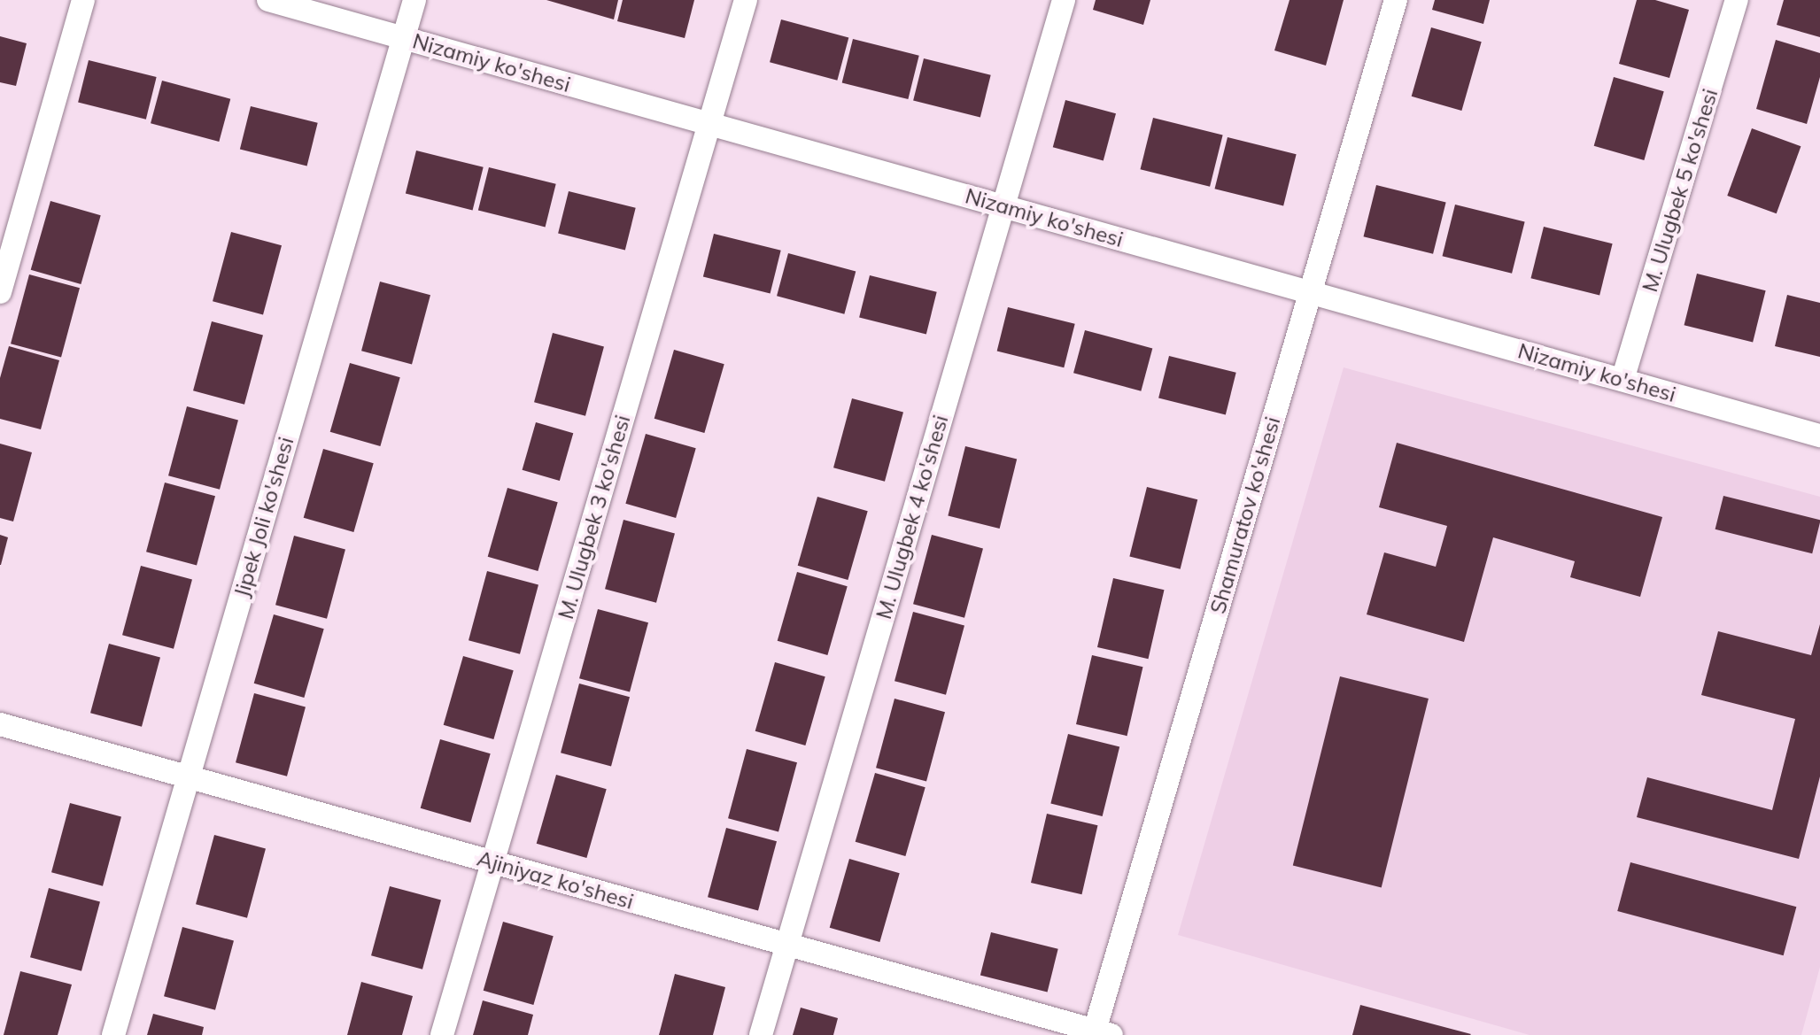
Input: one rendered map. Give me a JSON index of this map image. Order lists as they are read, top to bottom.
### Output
{
  "streets": {
    "street": [
      "Nizamiy ko'shesi",
      "M. Ulugbek 5 ko'shesi",
      "Shamuratov ko'shesi",
      "Jipek Joli ko'shesi",
      "M. Ulugbek 3 ko'shesi",
      "M. Ulugbek 4 ko'shesi",
      "Ajiniyaz ko'shesi"
    ]
  },
  "crossings": [
    ["Nizamiy ko'shesi", "M. Ulugbek 5 ko'shesi"],
    ["Nizamiy ko'shesi", "Shamuratov ko'shesi"],
    ["Nizamiy ko'shesi", "Jipek Joli ko'shesi"],
    ["Nizamiy ko'shesi", "M. Ulugbek 3 ko'shesi"],
    ["Nizamiy ko'shesi", "M. Ulugbek 4 ko'shesi"],
    ["Shamuratov ko'shesi", "Ajiniyaz ko'shesi"],
    ["Jipek Joli ko'shesi", "Ajiniyaz ko'shesi"],
    ["M. Ulugbek 3 ko'shesi", "Ajiniyaz ko'shesi"],
    ["M. Ulugbek 4 ko'shesi", "Ajiniyaz ko'shesi"]
  ]
}
